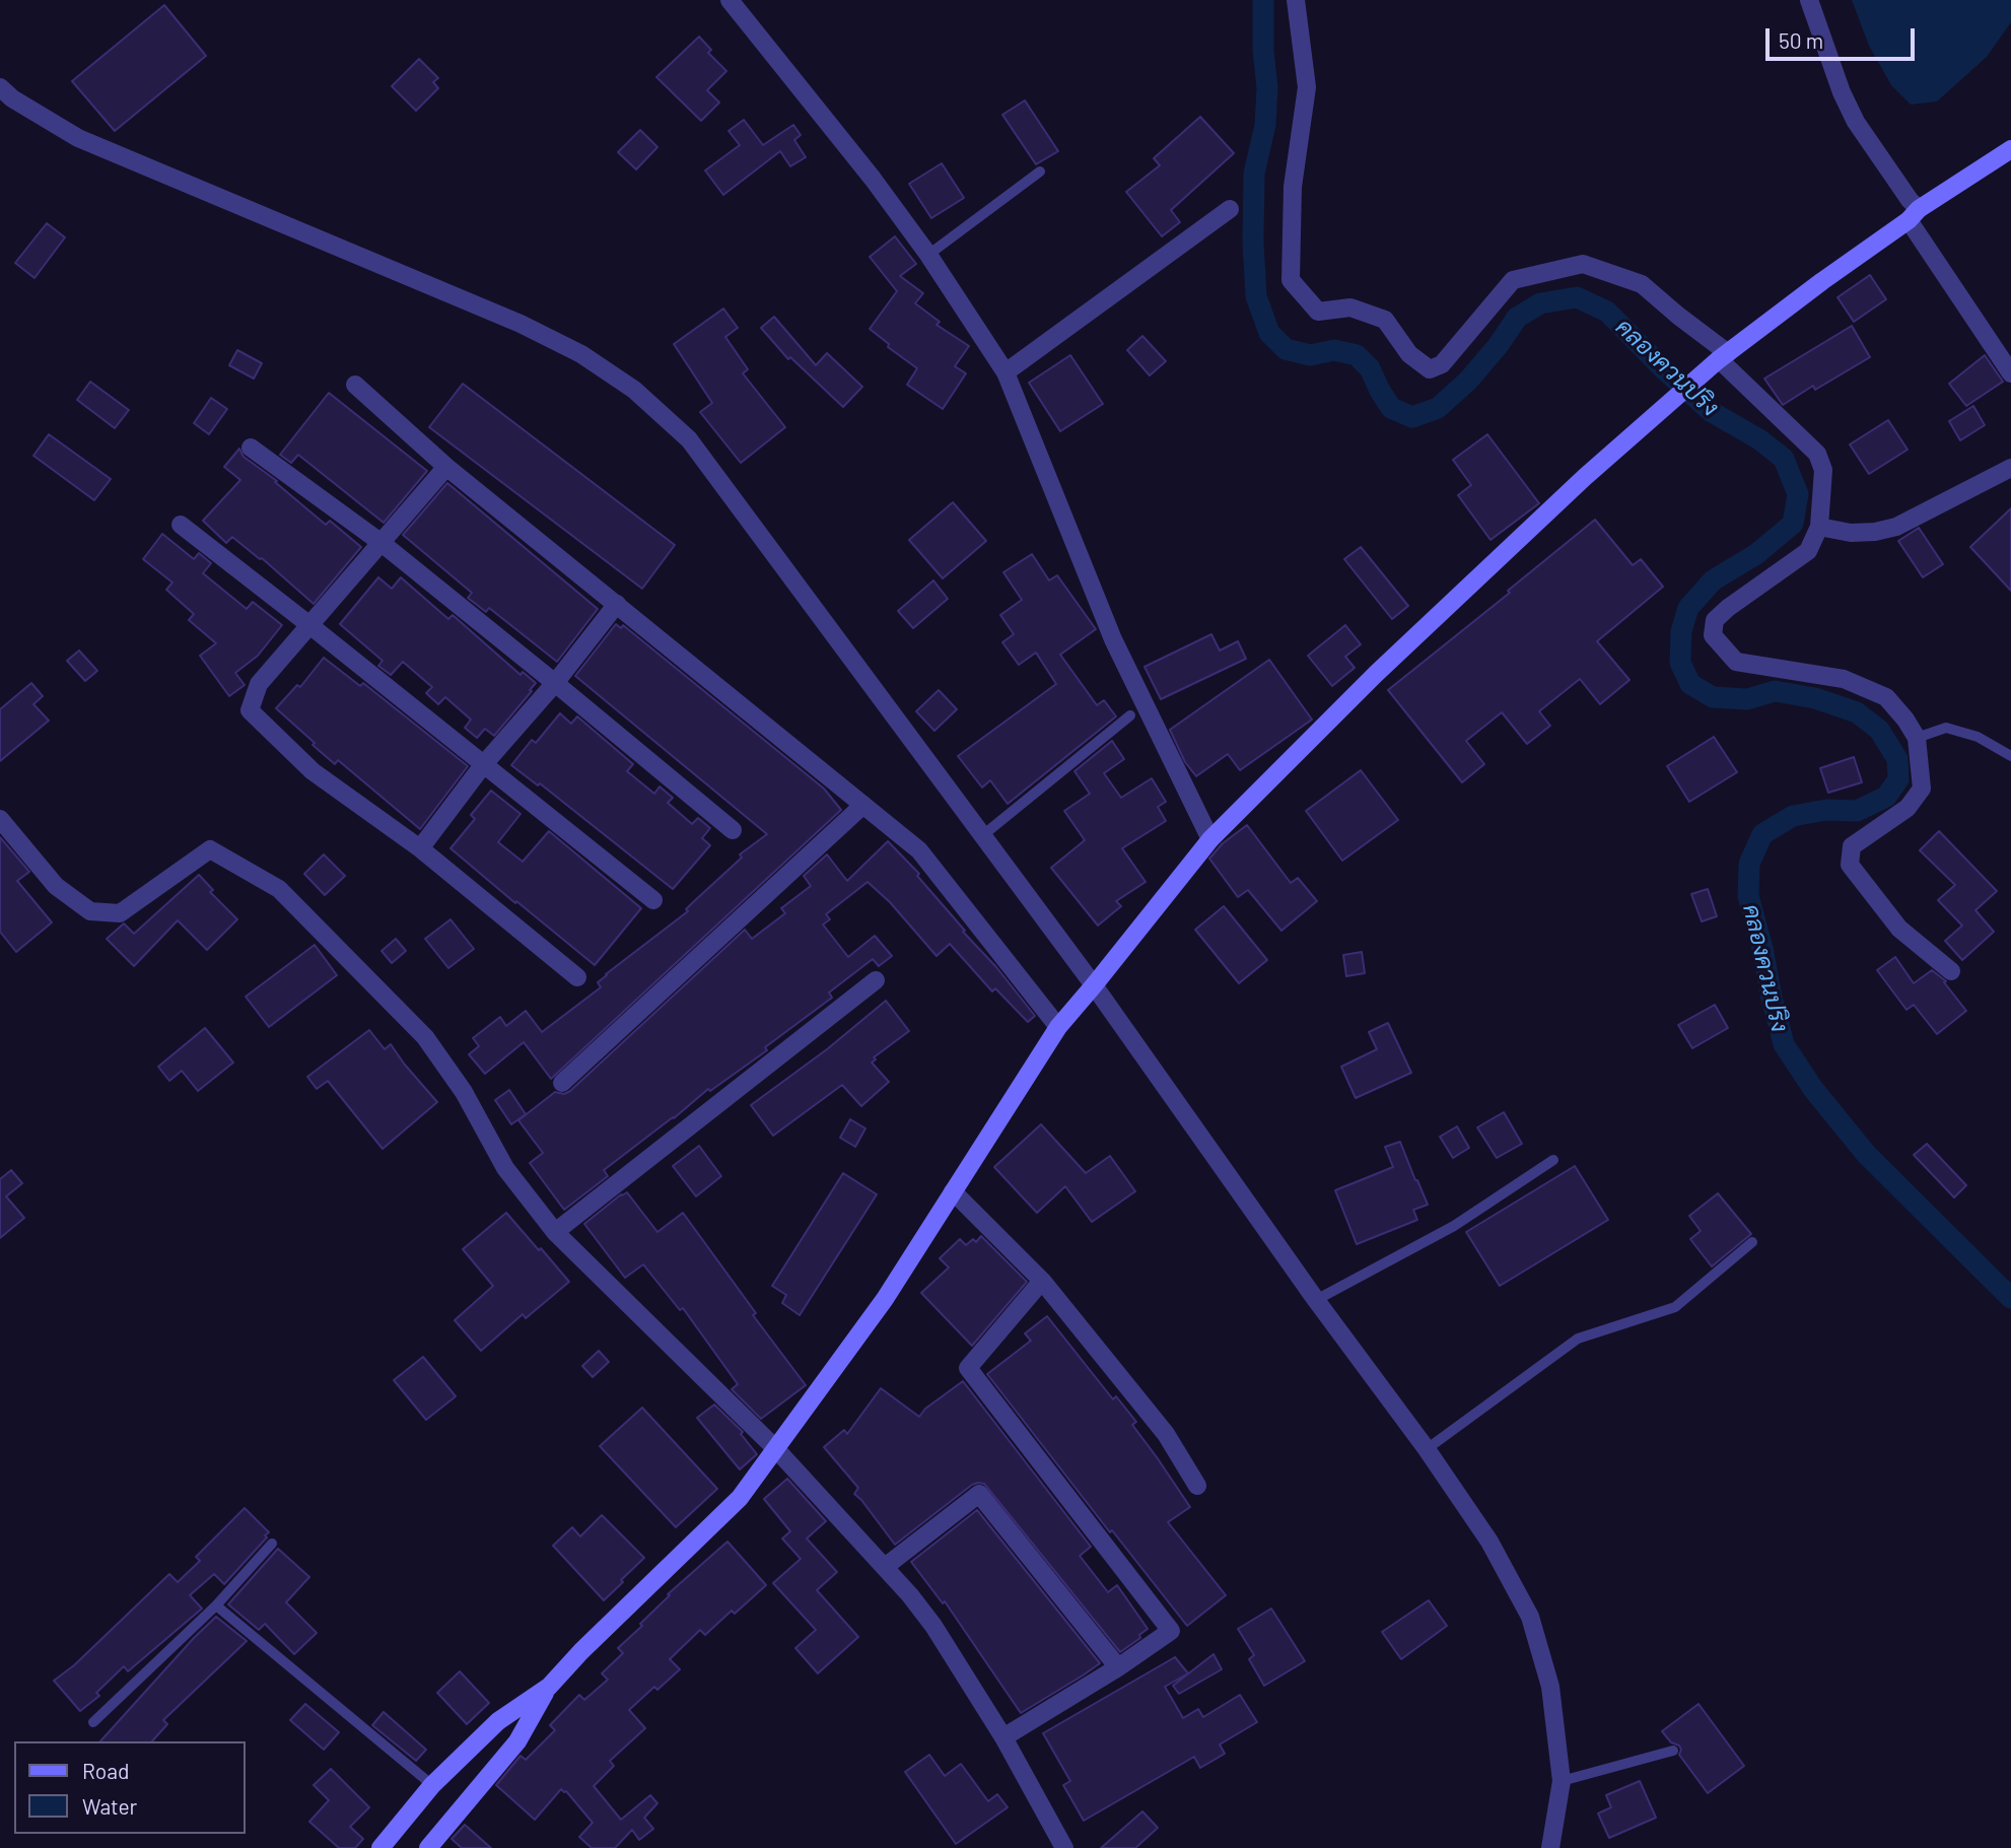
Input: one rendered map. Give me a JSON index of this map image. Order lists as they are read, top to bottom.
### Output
{
  "water": ["คลองควนปริง"],
  "legend": ["Road", "Water"],
  "scale_bar": "50 m"
}
